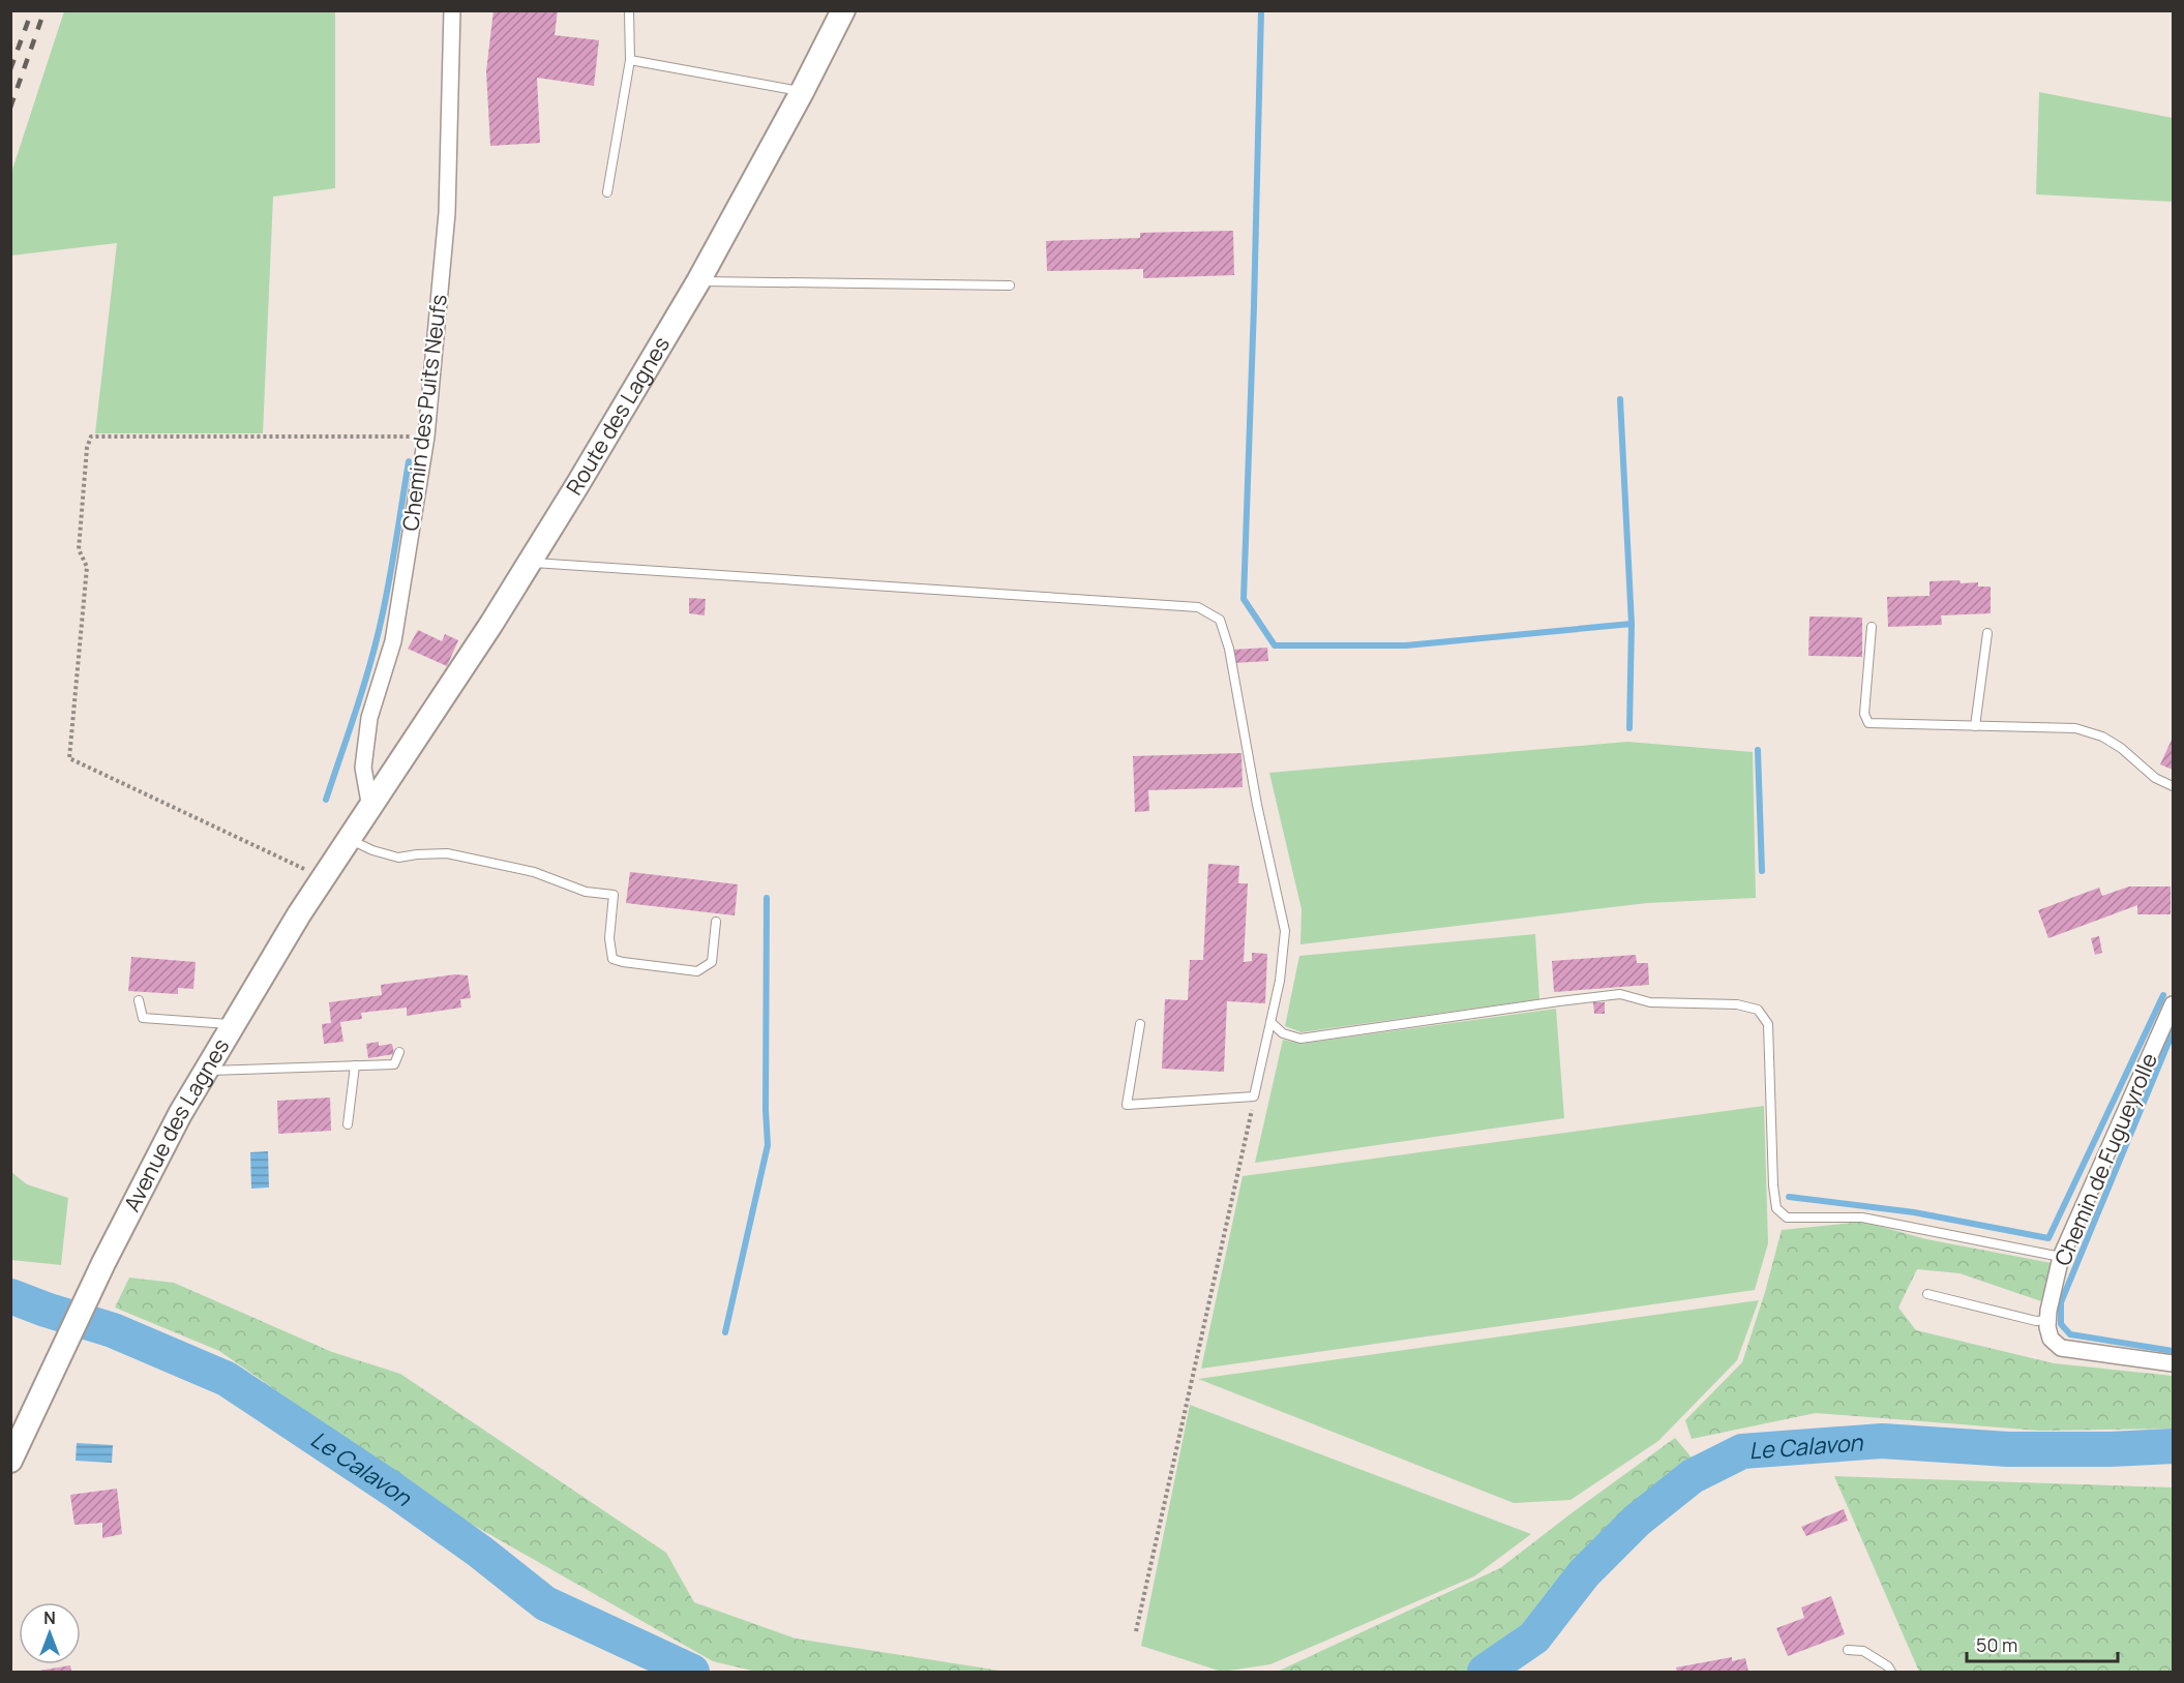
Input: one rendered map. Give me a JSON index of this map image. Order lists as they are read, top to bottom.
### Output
{
  "streets": {
    "street": [
      "Chemin des Puits Neufs",
      "Route des Lagnes",
      "Avenue des Lagnes",
      "Chemin de Fugueyrolle"
    ]
  },
  "crossings": [
    ["Chemin des Puits Neufs", "Route des Lagnes"],
    ["Chemin des Puits Neufs", "Avenue des Lagnes"],
    ["Route des Lagnes", "Avenue des Lagnes"]
  ],
  "water": ["Le Calavon"],
  "scale_bar": "50 m",
  "north": "top"
}
